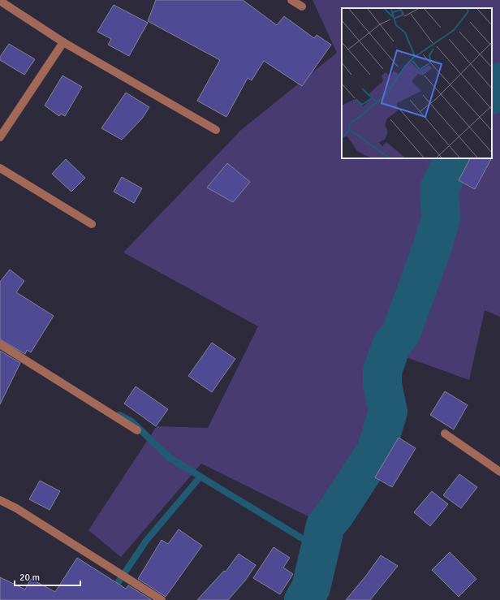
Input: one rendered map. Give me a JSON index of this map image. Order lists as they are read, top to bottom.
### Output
{
  "scale_bar": "20 m"
}
